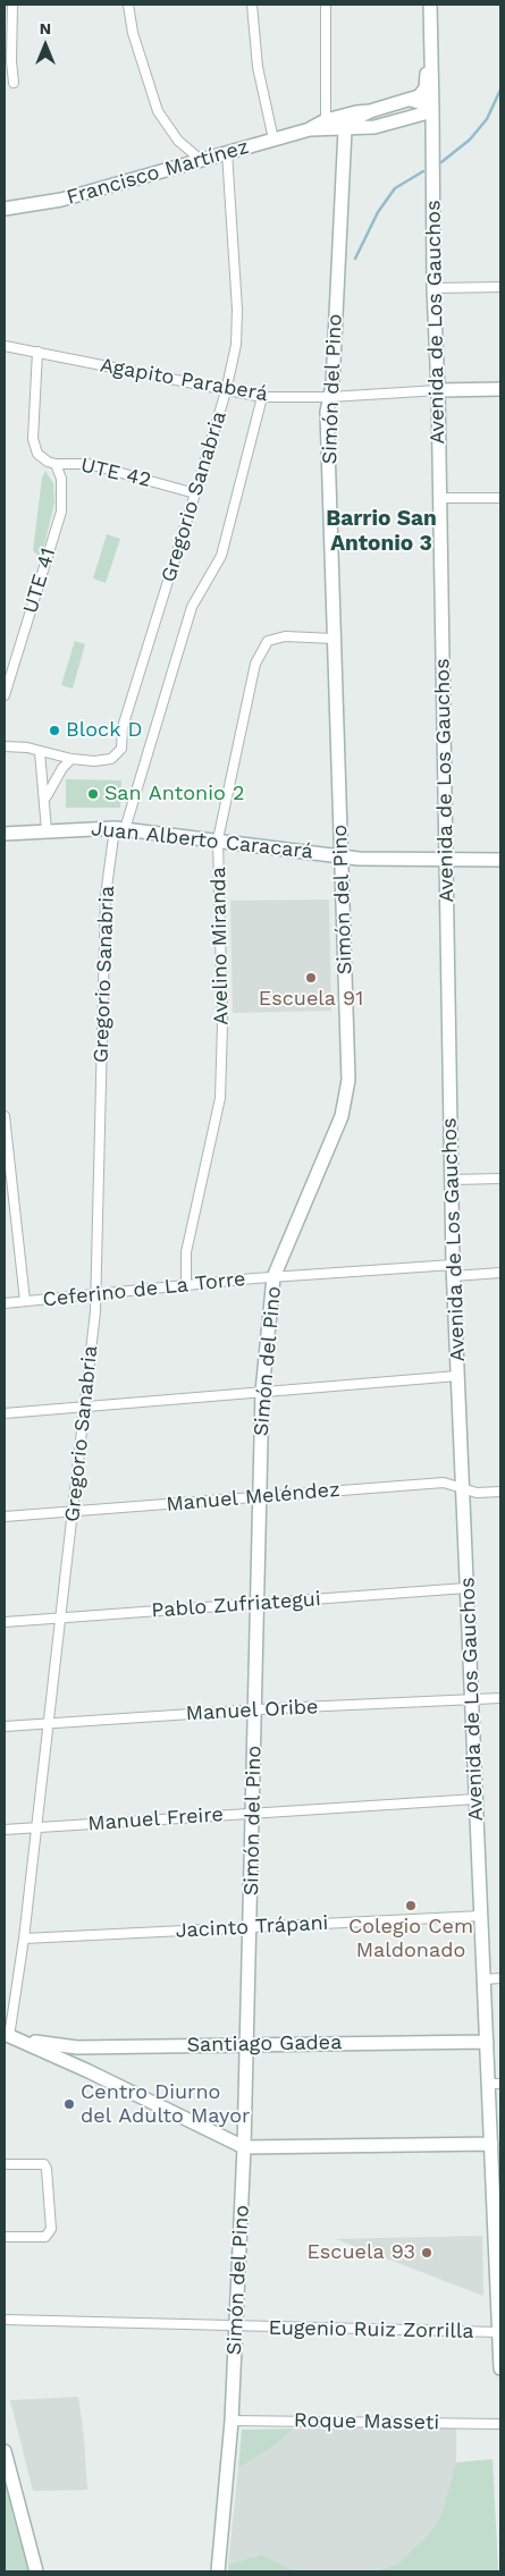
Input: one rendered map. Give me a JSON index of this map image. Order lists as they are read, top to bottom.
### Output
{
  "streets": {
    "street": [
      "Francisco Martínez",
      "Avenida de Los Gauchos",
      "Agapito Paraberá",
      "Simón del Pino",
      "UTE 42",
      "Gregorio Sanabria",
      "UTE 41",
      "Juan Alberto Caracará",
      "Avelino Miranda",
      "Ceferino de La Torre",
      "Manuel Meléndez",
      "Pablo Zufriategui",
      "Manuel Oribe",
      "Manuel Freire",
      "Jacinto Trápani",
      "Santiago Gadea",
      "Eugenio Ruiz Zorrilla",
      "Roque Masseti"
    ]
  },
  "crossings": [
    ["Francisco Martínez", "Avenida de Los Gauchos"],
    ["Francisco Martínez", "Simón del Pino"],
    ["Francisco Martínez", "Gregorio Sanabria"],
    ["Avenida de Los Gauchos", "Agapito Paraberá"],
    ["Avenida de Los Gauchos", "Juan Alberto Caracará"],
    ["Avenida de Los Gauchos", "Ceferino de La Torre"],
    ["Avenida de Los Gauchos", "Manuel Meléndez"],
    ["Avenida de Los Gauchos", "Pablo Zufriategui"],
    ["Avenida de Los Gauchos", "Manuel Oribe"],
    ["Avenida de Los Gauchos", "Manuel Freire"],
    ["Avenida de Los Gauchos", "Jacinto Trápani"],
    ["Avenida de Los Gauchos", "Santiago Gadea"],
    ["Avenida de Los Gauchos", "Eugenio Ruiz Zorrilla"],
    ["Agapito Paraberá", "Simón del Pino"],
    ["Agapito Paraberá", "UTE 42"],
    ["Agapito Paraberá", "Gregorio Sanabria"],
    ["Simón del Pino", "Juan Alberto Caracará"],
    ["Simón del Pino", "Avelino Miranda"],
    ["Simón del Pino", "Ceferino de La Torre"],
    ["Simón del Pino", "Manuel Meléndez"],
    ["Simón del Pino", "Pablo Zufriategui"],
    ["Simón del Pino", "Manuel Oribe"],
    ["Simón del Pino", "Manuel Freire"],
    ["Simón del Pino", "Jacinto Trápani"],
    ["Simón del Pino", "Santiago Gadea"],
    ["Simón del Pino", "Eugenio Ruiz Zorrilla"],
    ["Simón del Pino", "Roque Masseti"],
    ["UTE 42", "Gregorio Sanabria"],
    ["UTE 42", "UTE 41"],
    ["Gregorio Sanabria", "Juan Alberto Caracará"],
    ["Gregorio Sanabria", "Ceferino de La Torre"],
    ["Gregorio Sanabria", "Manuel Meléndez"],
    ["Gregorio Sanabria", "Pablo Zufriategui"],
    ["Gregorio Sanabria", "Manuel Oribe"],
    ["Gregorio Sanabria", "Manuel Freire"],
    ["Gregorio Sanabria", "Jacinto Trápani"],
    ["Gregorio Sanabria", "Santiago Gadea"],
    ["Juan Alberto Caracará", "Avelino Miranda"],
    ["Avelino Miranda", "Ceferino de La Torre"]
  ],
  "districts": ["Barrio San Antonio 3"],
  "places": [
    "Block D",
    "San Antonio 2",
    "Escuela 91",
    "Colegio Cem Maldonado",
    "Centro Diurno del Adulto Mayor",
    "Escuela 93"
  ],
  "north": "top"
}
